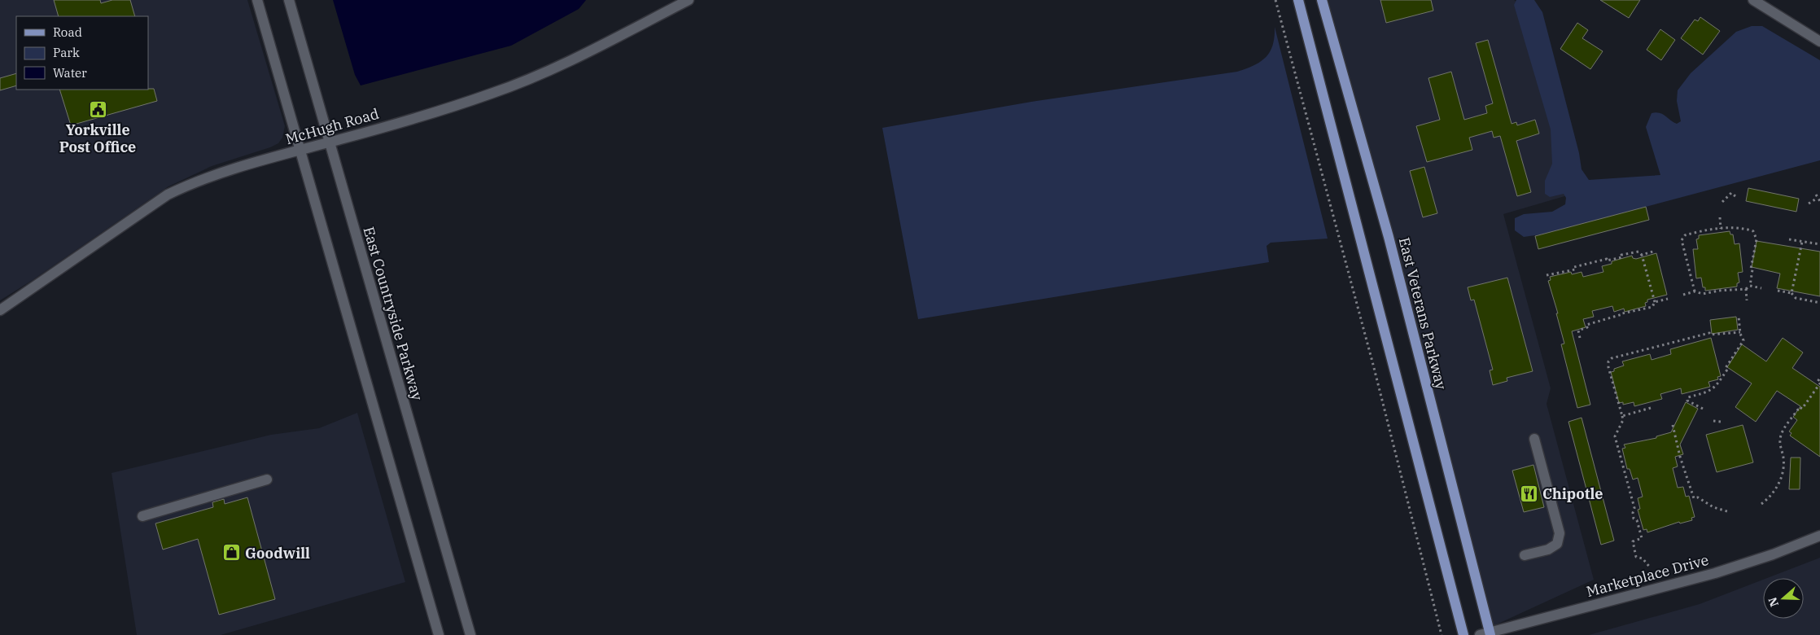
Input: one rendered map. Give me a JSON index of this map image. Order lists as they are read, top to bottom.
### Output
{
  "streets": {
    "main road": ["East Veterans Parkway"],
    "street": ["McHugh Road", "East Countryside Parkway", "Marketplace Drive"]
  },
  "crossings": [
    ["McHugh Road", "East Countryside Parkway"],
    ["East Veterans Parkway", "Marketplace Drive"]
  ],
  "places": {
    "public building": ["Yorkville Post Office"],
    "restaurant": ["Chipotle"],
    "shop": ["Goodwill"]
  },
  "legend": ["Road", "Park", "Water"],
  "north": "left"
}
